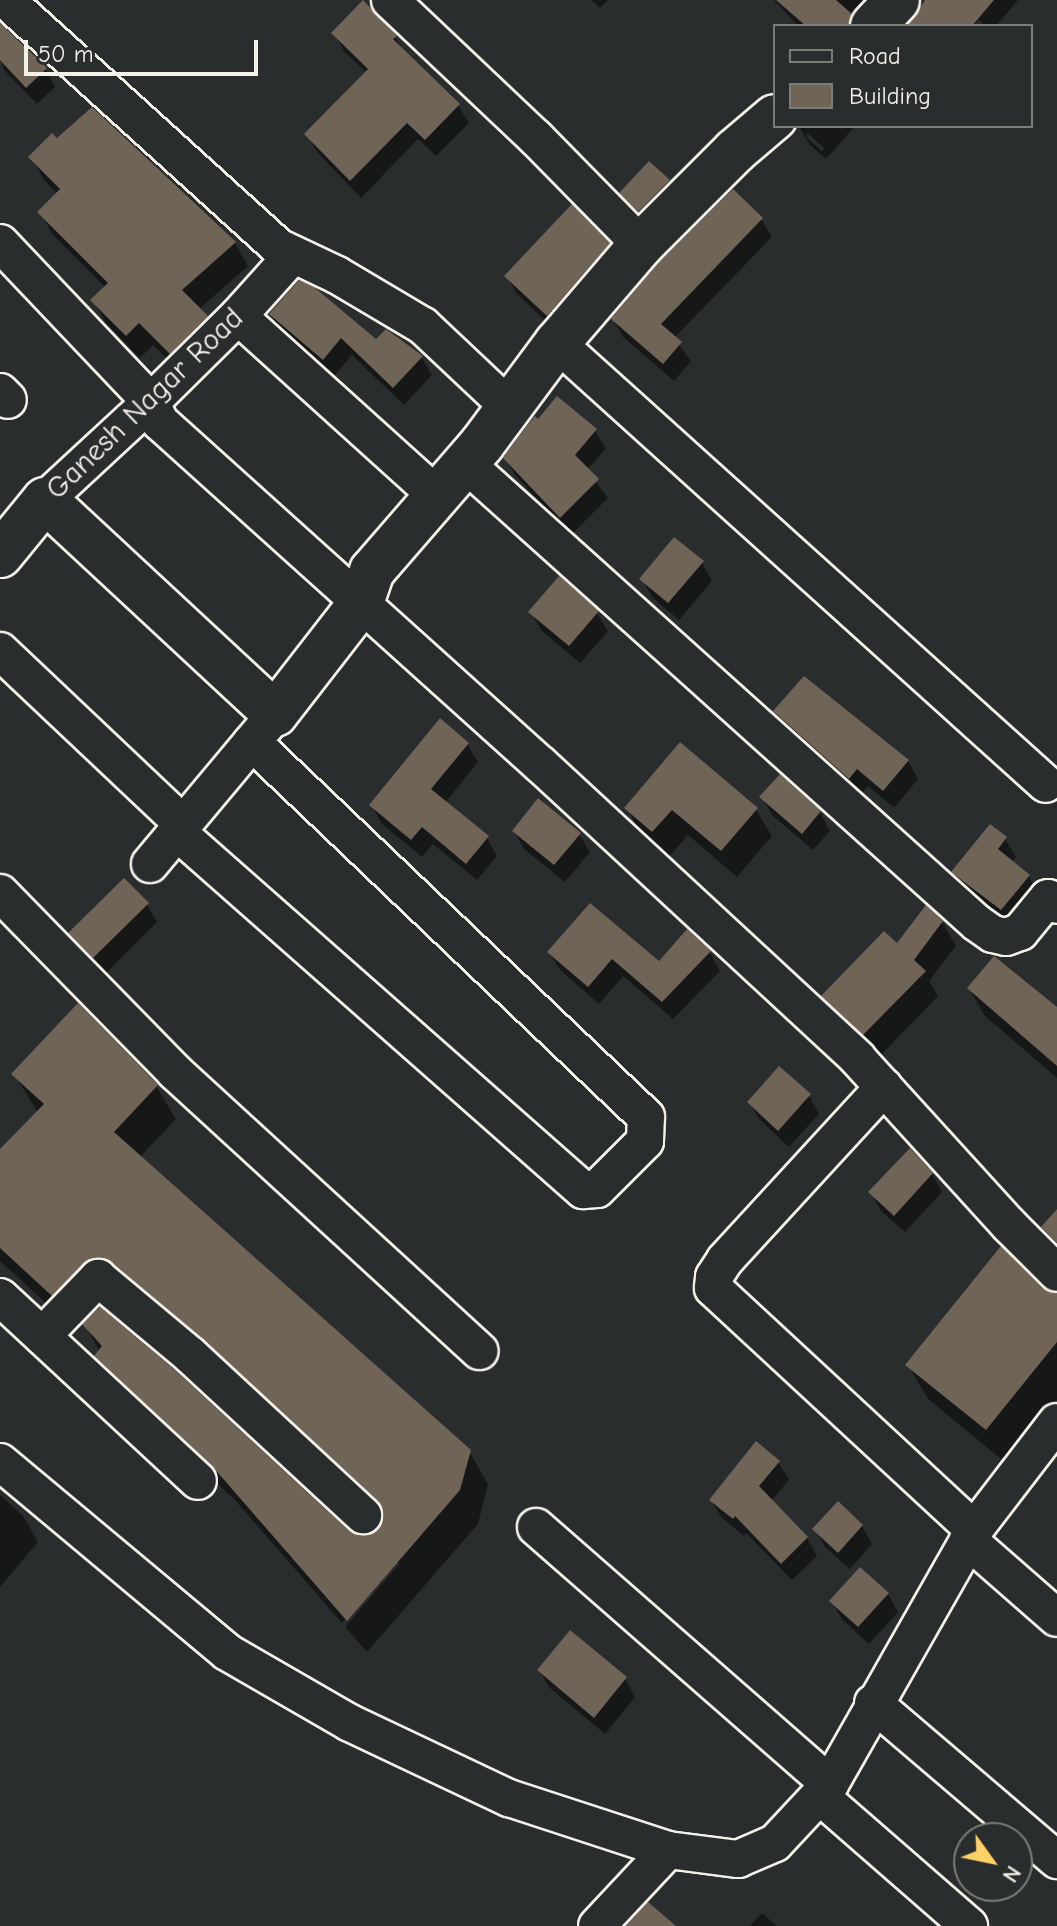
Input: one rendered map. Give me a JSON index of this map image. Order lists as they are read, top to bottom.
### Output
{
  "streets": {
    "street": ["Ganesh Nagar Road"]
  },
  "legend": ["Road", "Building"],
  "scale_bar": "50 m",
  "north": "bottom right"
}
